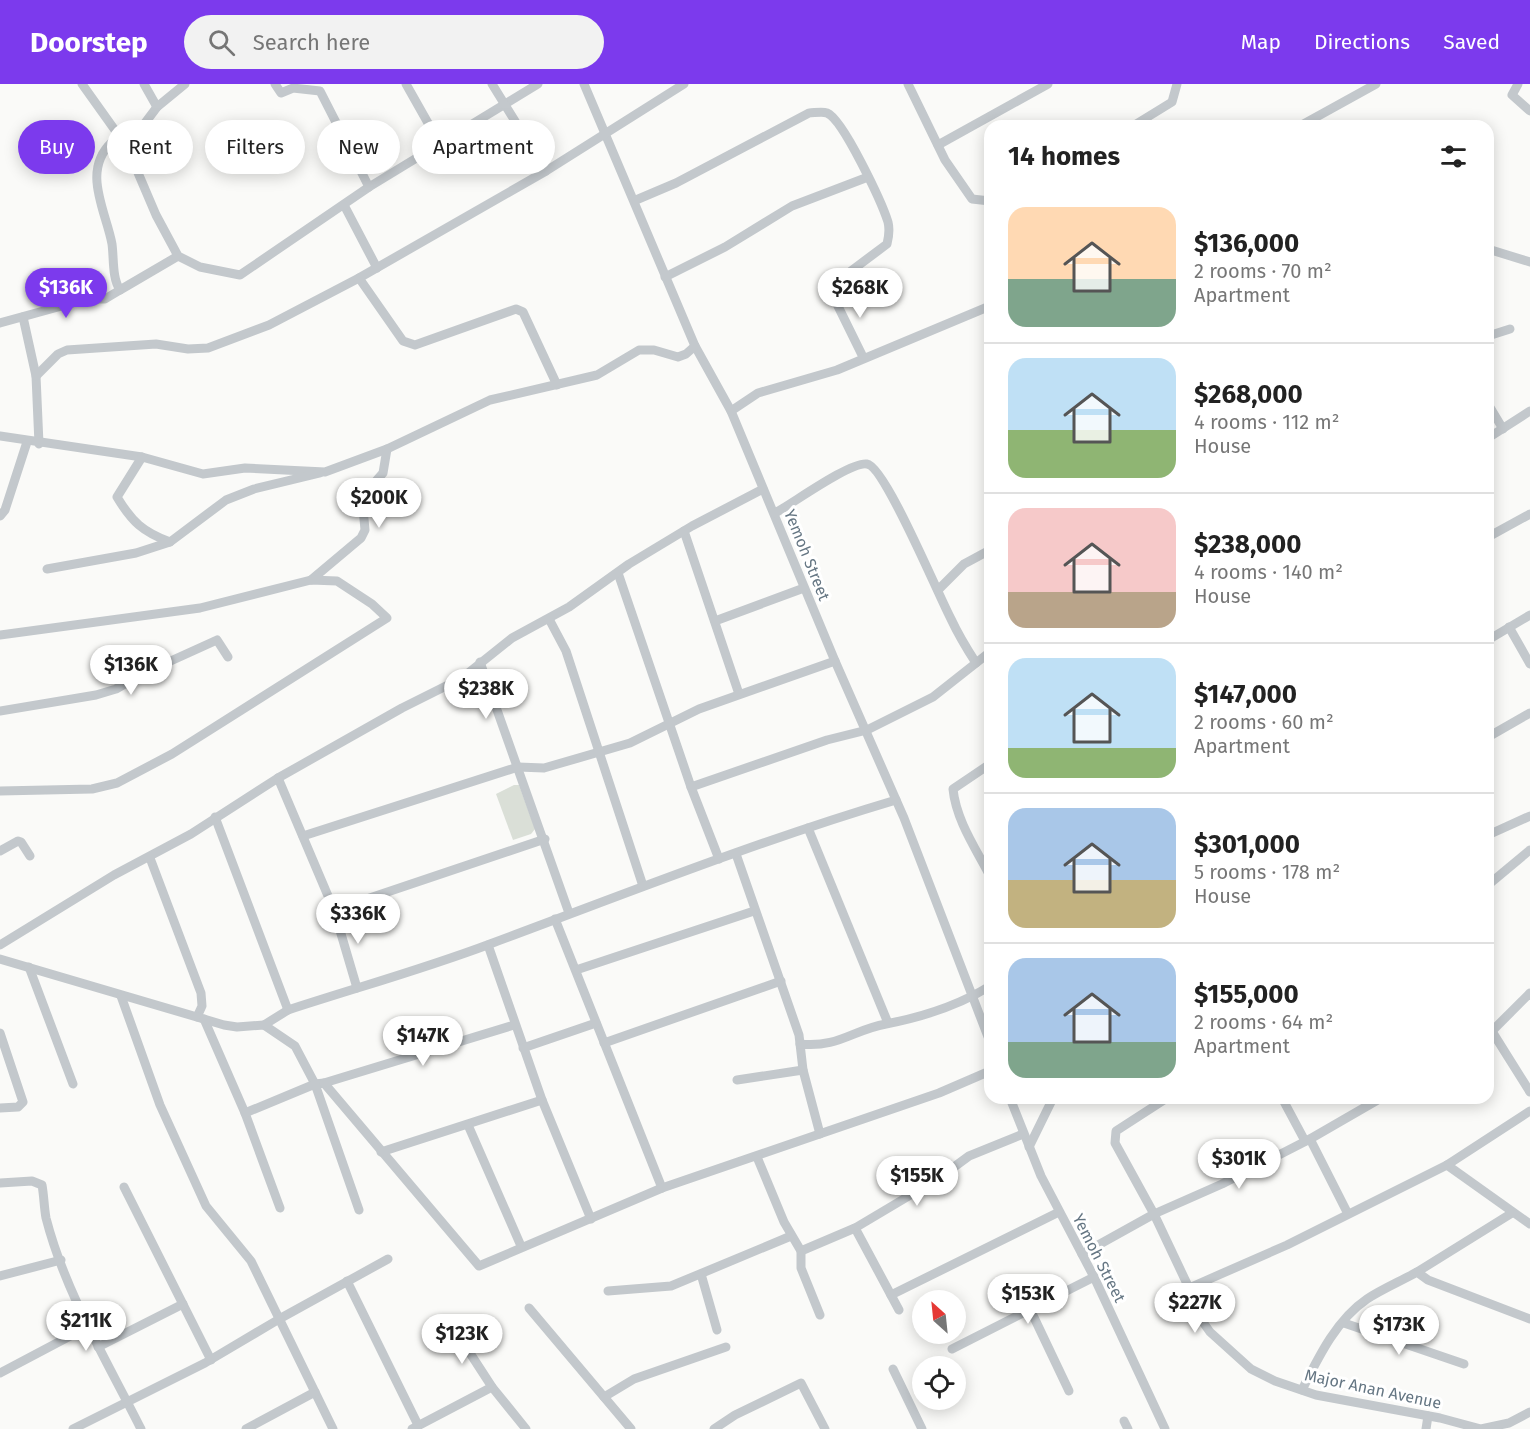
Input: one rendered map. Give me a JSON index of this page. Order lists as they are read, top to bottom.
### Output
{
  "streets": {
    "street": ["Yemoh Street", "Major Anan Avenue"]
  },
  "north": "top left",
  "page": {
    "header": "Doorstep",
    "search": "Search here",
    "nav": ["Map", "Directions", "Saved"],
    "chip": [
      "Buy",
      "Rent",
      "Filters",
      "New",
      "Apartment"
    ],
    "heading": "14 homes",
    "list": [
      {
        "name": "$136,000",
        "note": "2 rooms · 70 m² · Apartment"
      },
      {
        "name": "$268,000",
        "note": "4 rooms · 112 m² · House"
      },
      {
        "name": "$238,000",
        "note": "4 rooms · 140 m² · House"
      },
      {
        "name": "$147,000",
        "note": "2 rooms · 60 m² · Apartment"
      },
      {
        "name": "$301,000",
        "note": "5 rooms · 178 m² · House"
      },
      {
        "name": "$155,000",
        "note": "2 rooms · 64 m² · Apartment"
      }
    ],
    "price": [
      "$136K",
      "$268K",
      "$200K",
      "$136K",
      "$238K",
      "$336K",
      "$147K",
      "$301K",
      "$155K",
      "$153K",
      "$227K",
      "$211K",
      "$173K",
      "$123K"
    ]
  }
}
